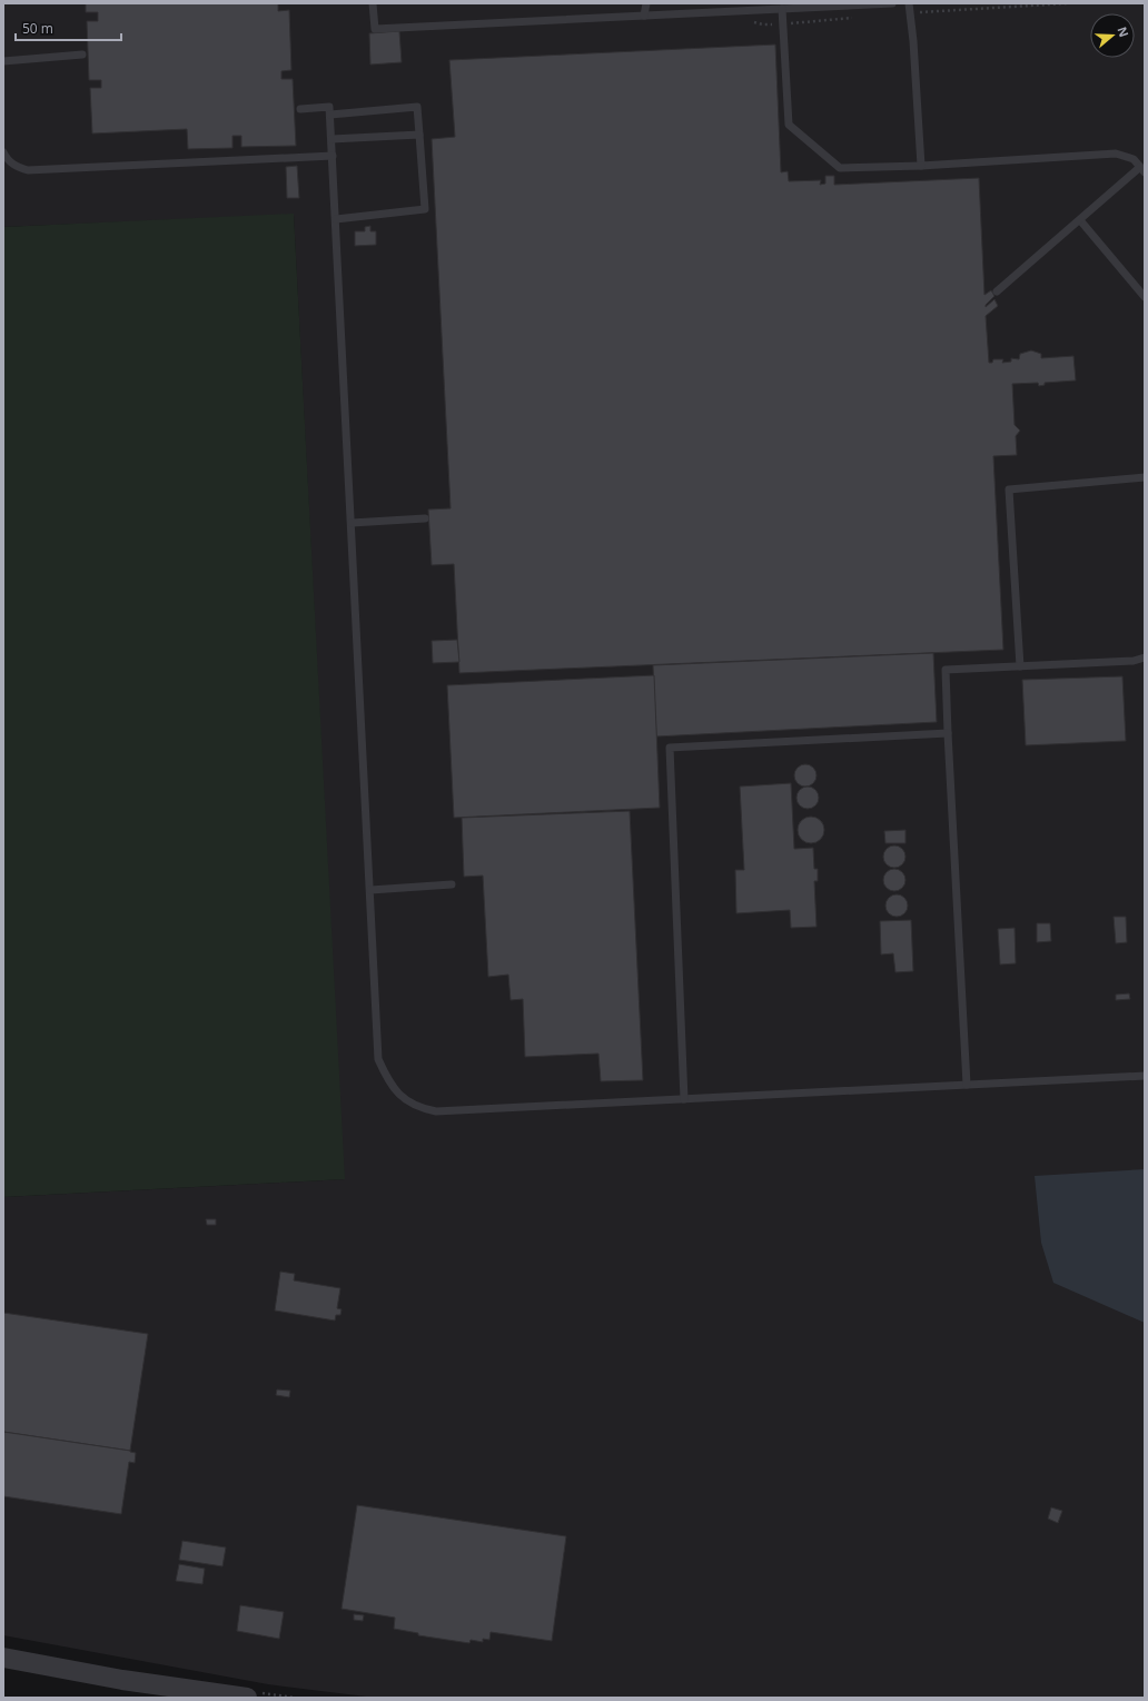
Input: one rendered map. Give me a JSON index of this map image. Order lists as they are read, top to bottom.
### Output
{
  "scale_bar": "50 m",
  "north": "right"
}
